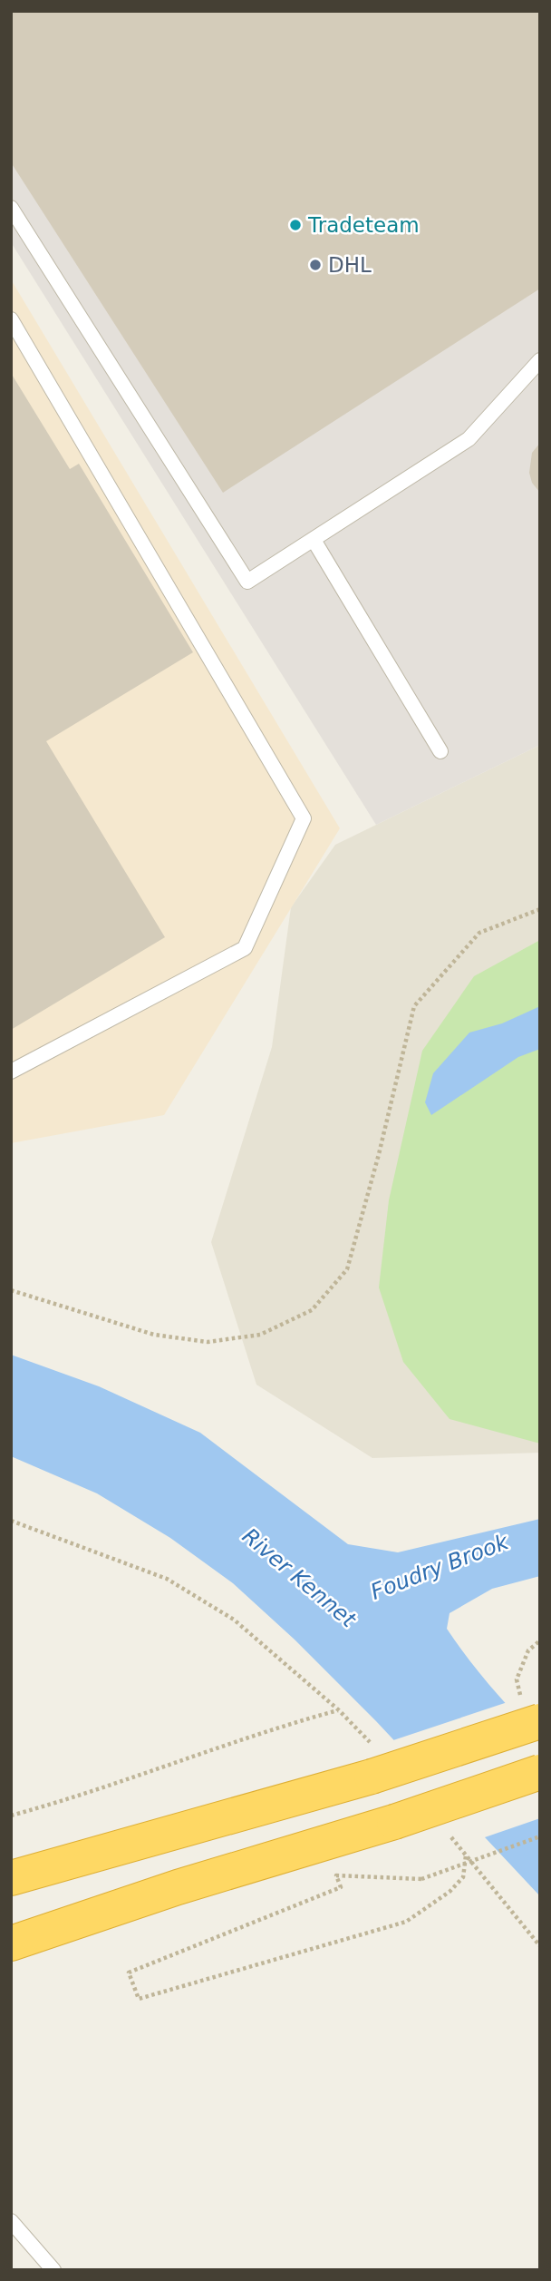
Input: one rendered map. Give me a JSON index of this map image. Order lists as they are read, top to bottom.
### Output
{
  "water": ["Foudry Brook", "River Kennet"],
  "places": ["Tradeteam", "DHL"]
}
